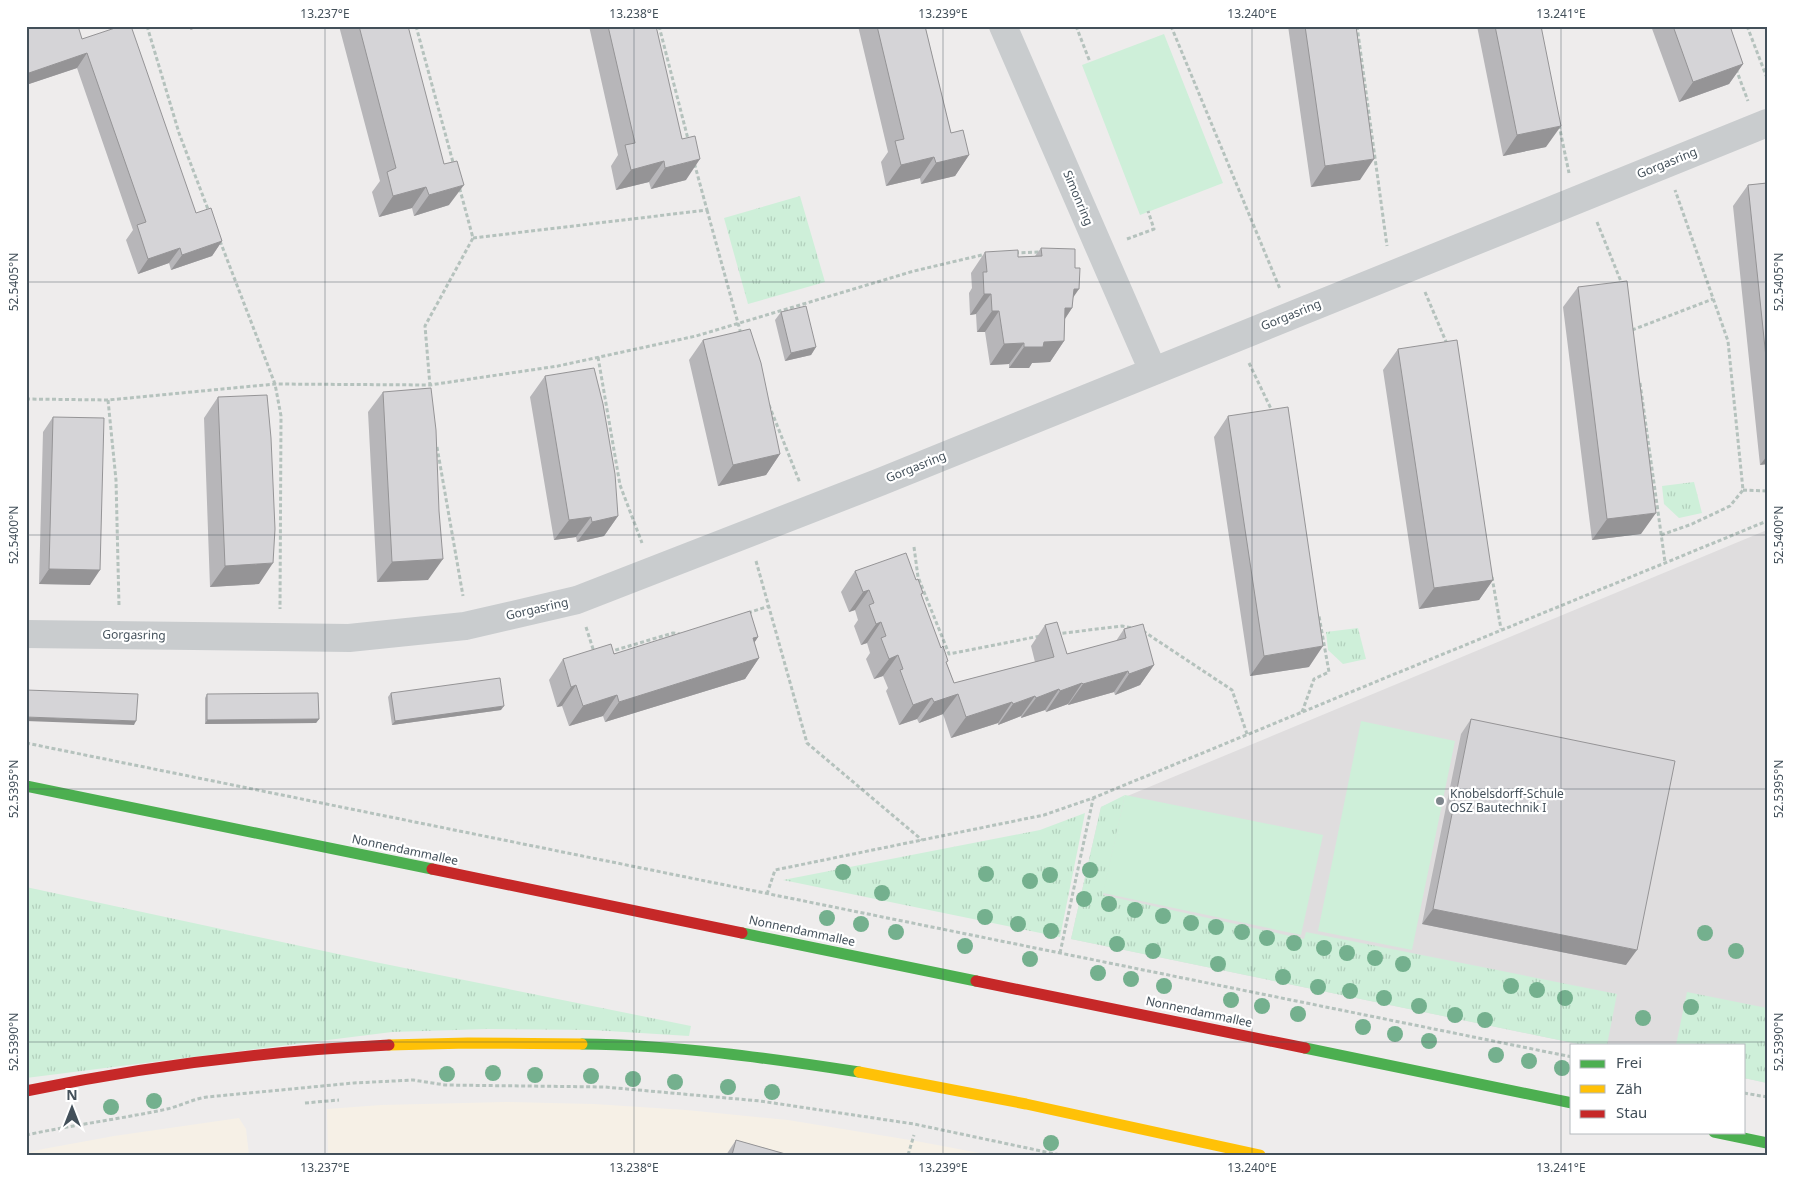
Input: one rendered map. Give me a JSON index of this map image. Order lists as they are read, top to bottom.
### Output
{
  "streets": {
    "main road": ["Nonnendammallee"],
    "street": ["Gorgasring", "Simonring"]
  },
  "crossings": [
    ["Gorgasring", "Simonring"]
  ],
  "places": ["Knobelsdorff-Schule OSZ Bautechnik I"],
  "legend": ["Frei", "Zäh", "Stau"],
  "north": "top",
  "coordinates": [
    "13.237°E",
    "13.238°E",
    "13.239°E",
    "13.240°E",
    "13.241°E",
    "52.5405°N",
    "52.5400°N",
    "52.5395°N",
    "52.5390°N"
  ]
}
